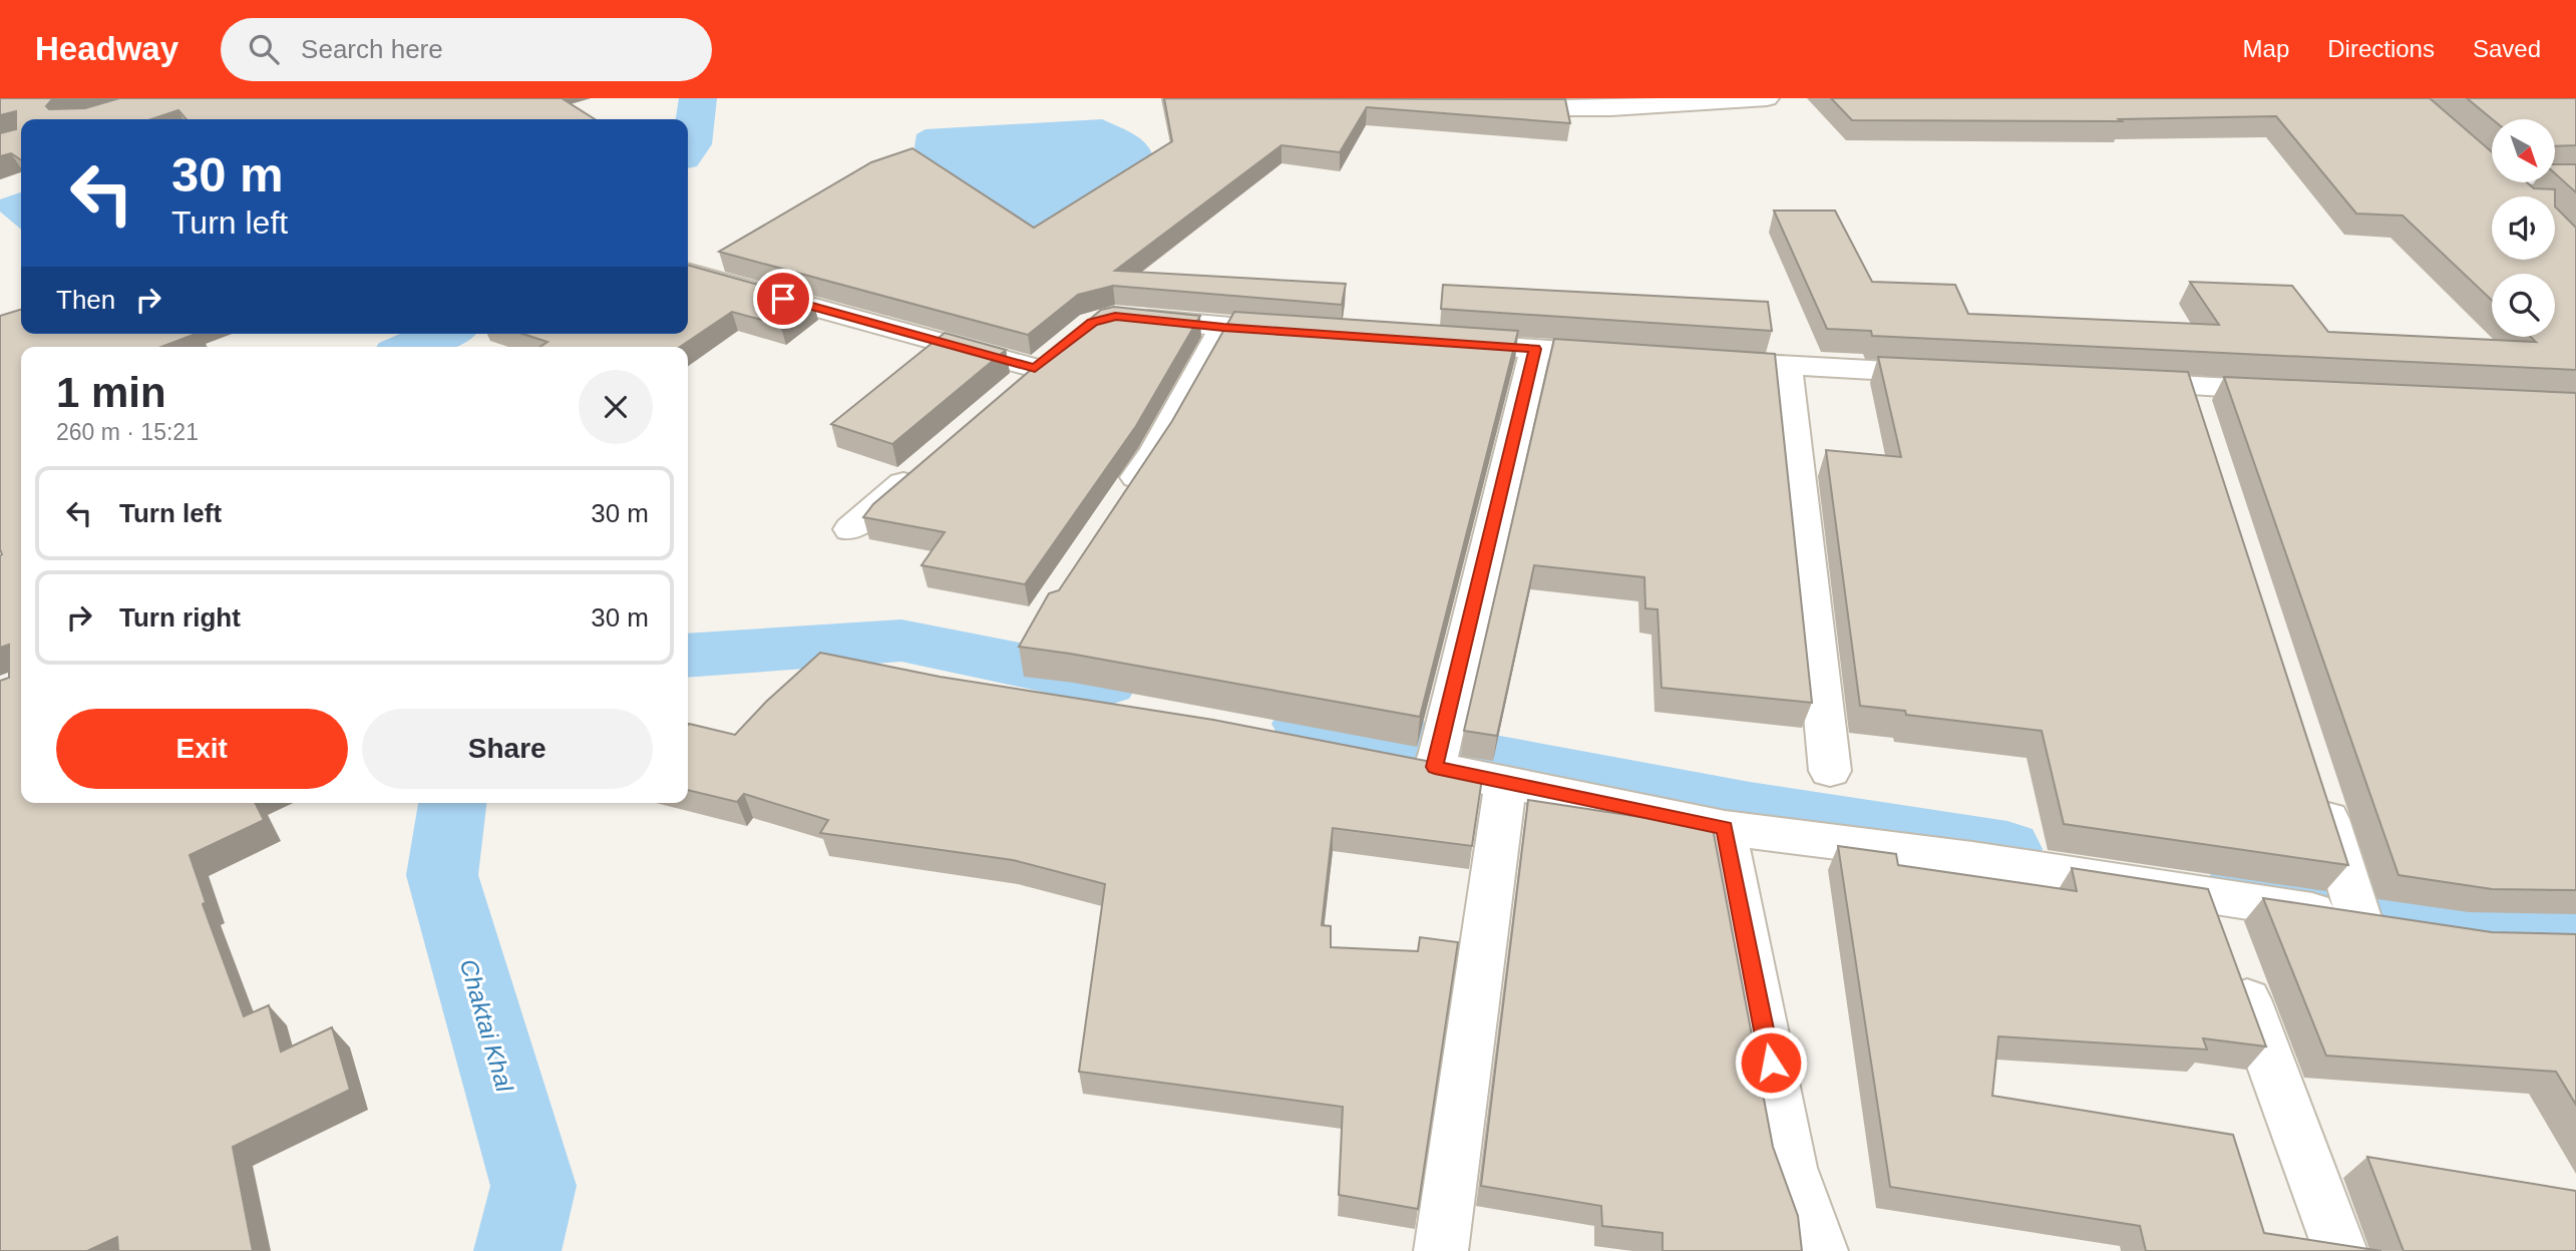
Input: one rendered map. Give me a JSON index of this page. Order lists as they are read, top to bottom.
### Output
{
  "water": ["Chaktai Khal"],
  "north": "bottom right",
  "page": {
    "header": "Headway",
    "search": "Search here",
    "nav": ["Map", "Directions", "Saved"],
    "turn": ["30 m", "Turn left"],
    "then": "Then",
    "heading": ["1 min", "260 m · 15:21"],
    "list": [
      {
        "name": "Turn left",
        "value": "30 m"
      },
      {
        "name": "Turn right",
        "value": "30 m"
      }
    ],
    "buttons": ["Exit", "Share"]
  }
}
